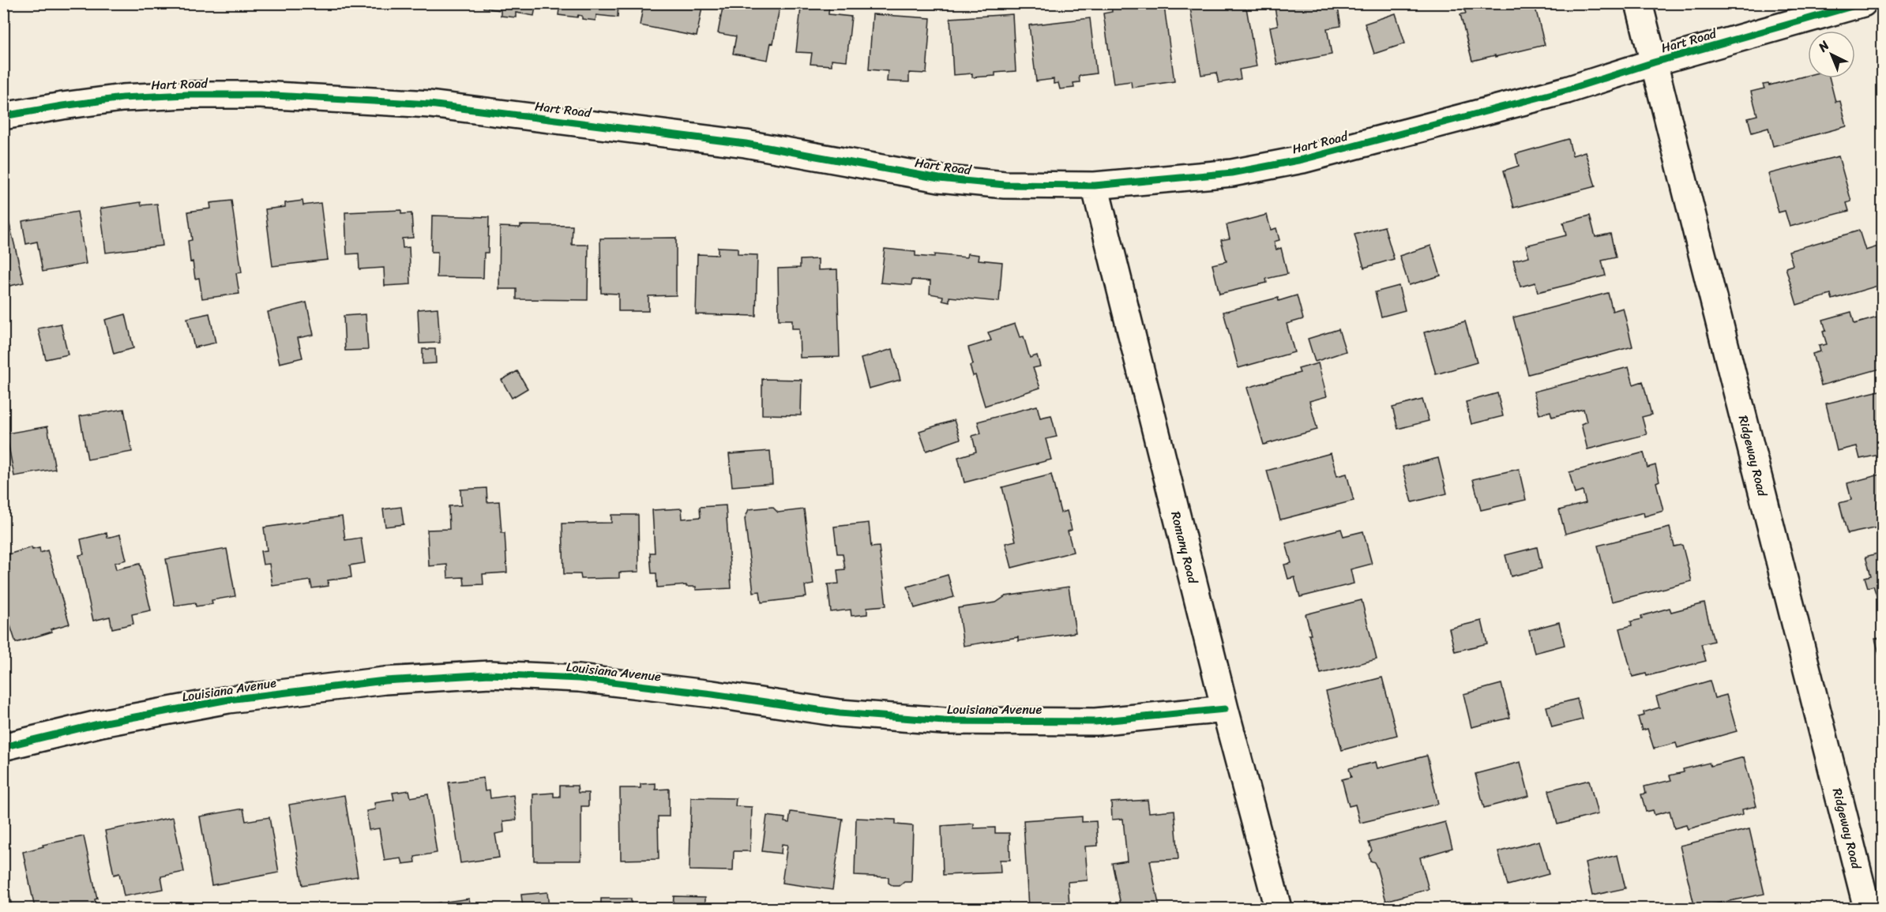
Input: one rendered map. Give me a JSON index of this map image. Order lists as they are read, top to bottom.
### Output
{
  "streets": {
    "street": [
      "Hart Road",
      "Ridgeway Road",
      "Romany Road",
      "Louisiana Avenue"
    ]
  },
  "crossings": [
    ["Hart Road", "Ridgeway Road"],
    ["Hart Road", "Romany Road"],
    ["Romany Road", "Louisiana Avenue"]
  ],
  "north": "top left"
}
